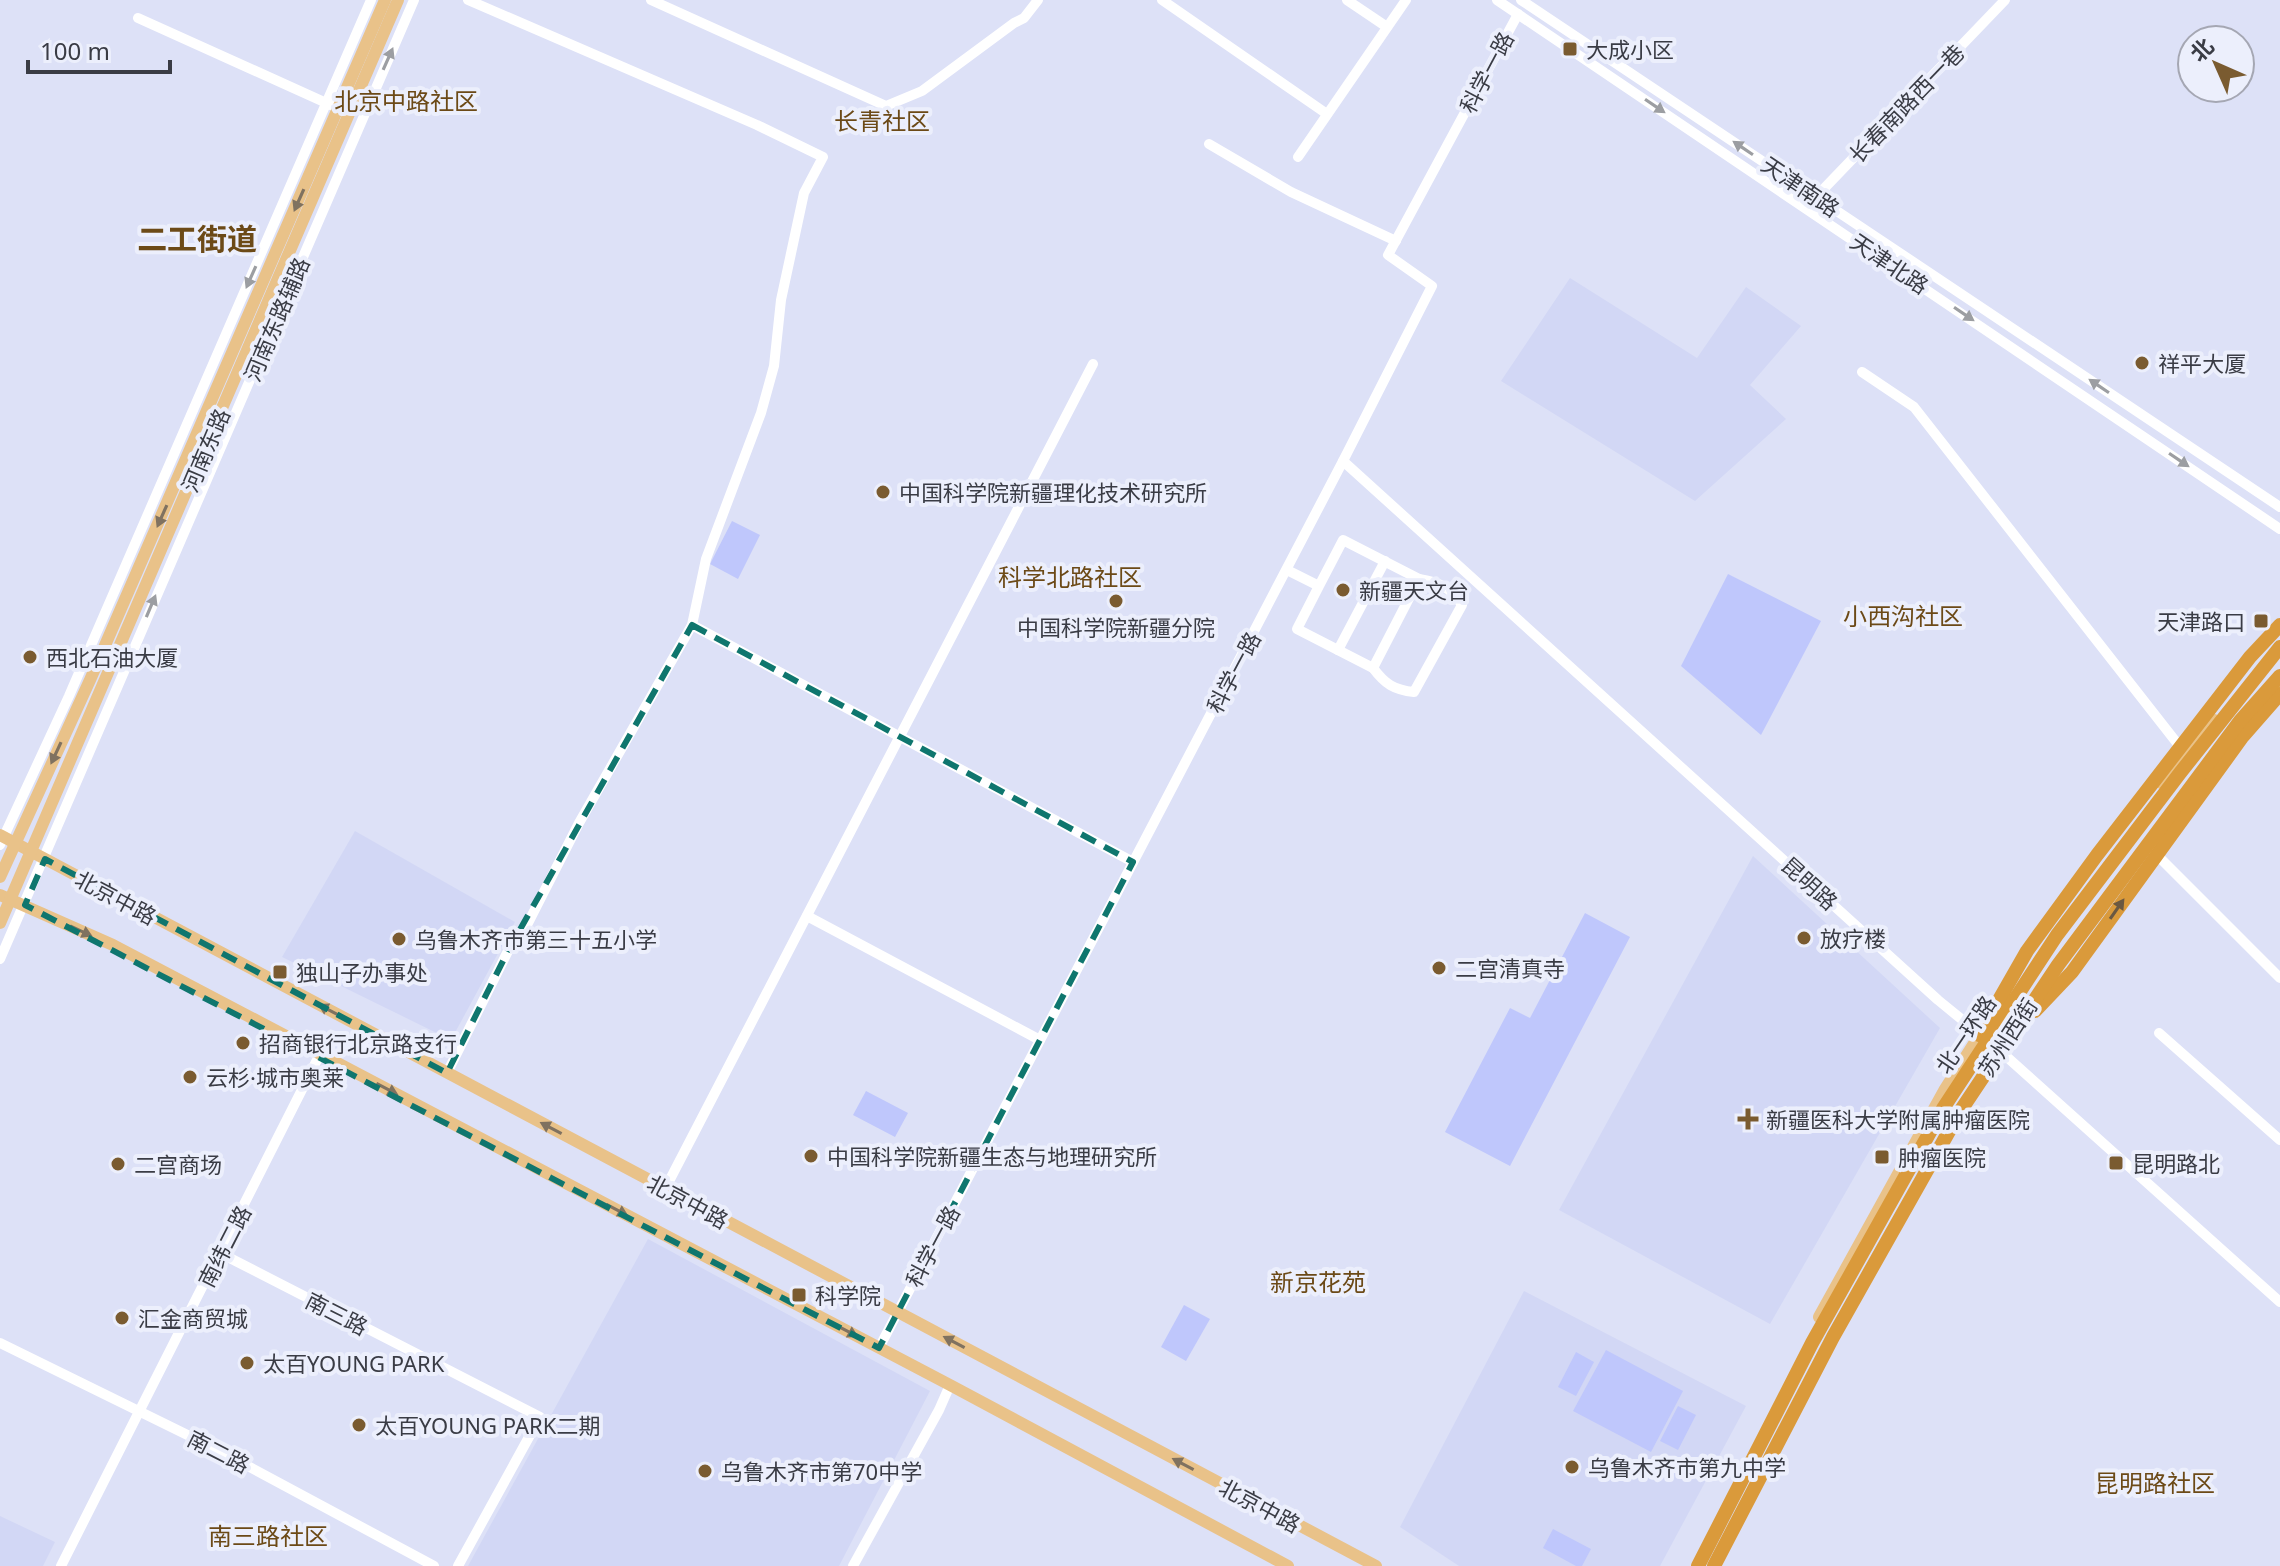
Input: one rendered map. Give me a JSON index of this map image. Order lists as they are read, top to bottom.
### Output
{
  "streets": {
    "highway": ["北一环路"],
    "main road": ["河南东路", "北京中路", "苏州西街"],
    "street": [
      "科学一路",
      "长春南路西一巷",
      "天津南路",
      "天津北路",
      "河南东路辅路",
      "昆明路",
      "南纬二路",
      "南三路",
      "南二路"
    ]
  },
  "crossings": [
    ["科学一路", "天津北路"],
    ["科学一路", "昆明路"],
    ["科学一路", "北京中路"],
    ["长春南路西一巷", "天津南路"],
    ["长春南路西一巷", "天津北路"],
    ["河南东路辅路", "北京中路"],
    ["河南东路", "北京中路"],
    ["昆明路", "苏州西街"],
    ["北京中路", "南纬二路"],
    ["北一环路", "苏州西街"],
    ["南纬二路", "南三路"],
    ["南纬二路", "南二路"]
  ],
  "one_way": ["天津南路", "天津北路", "河南东路辅路"],
  "districts": [
    "北京中路社区",
    "长青社区",
    "二工街道",
    "科学北路社区",
    "小西沟社区",
    "新京花苑",
    "昆明路社区",
    "南三路社区"
  ],
  "places": {
    "transit": [
      "大成小区",
      "天津路口",
      "独山子办事处",
      "肿瘤医院",
      "昆明路北",
      "科学院"
    ],
    "other": [
      "祥平大厦",
      "中国科学院新疆理化技术研究所",
      "新疆天文台",
      "中国科学院新疆分院",
      "西北石油大厦",
      "放疗楼",
      "乌鲁木齐市第三十五小学",
      "二宫清真寺",
      "招商银行北京路支行",
      "云杉·城市奥莱",
      "中国科学院新疆生态与地理研究所",
      "二宫商场",
      "汇金商贸城",
      "太百YOUNG PARK",
      "太百YOUNG PARK二期",
      "乌鲁木齐市第九中学",
      "乌鲁木齐市第70中学"
    ],
    "health": ["新疆医科大学附属肿瘤医院"]
  },
  "scale_bar": "100 m",
  "north": "top left"
}
